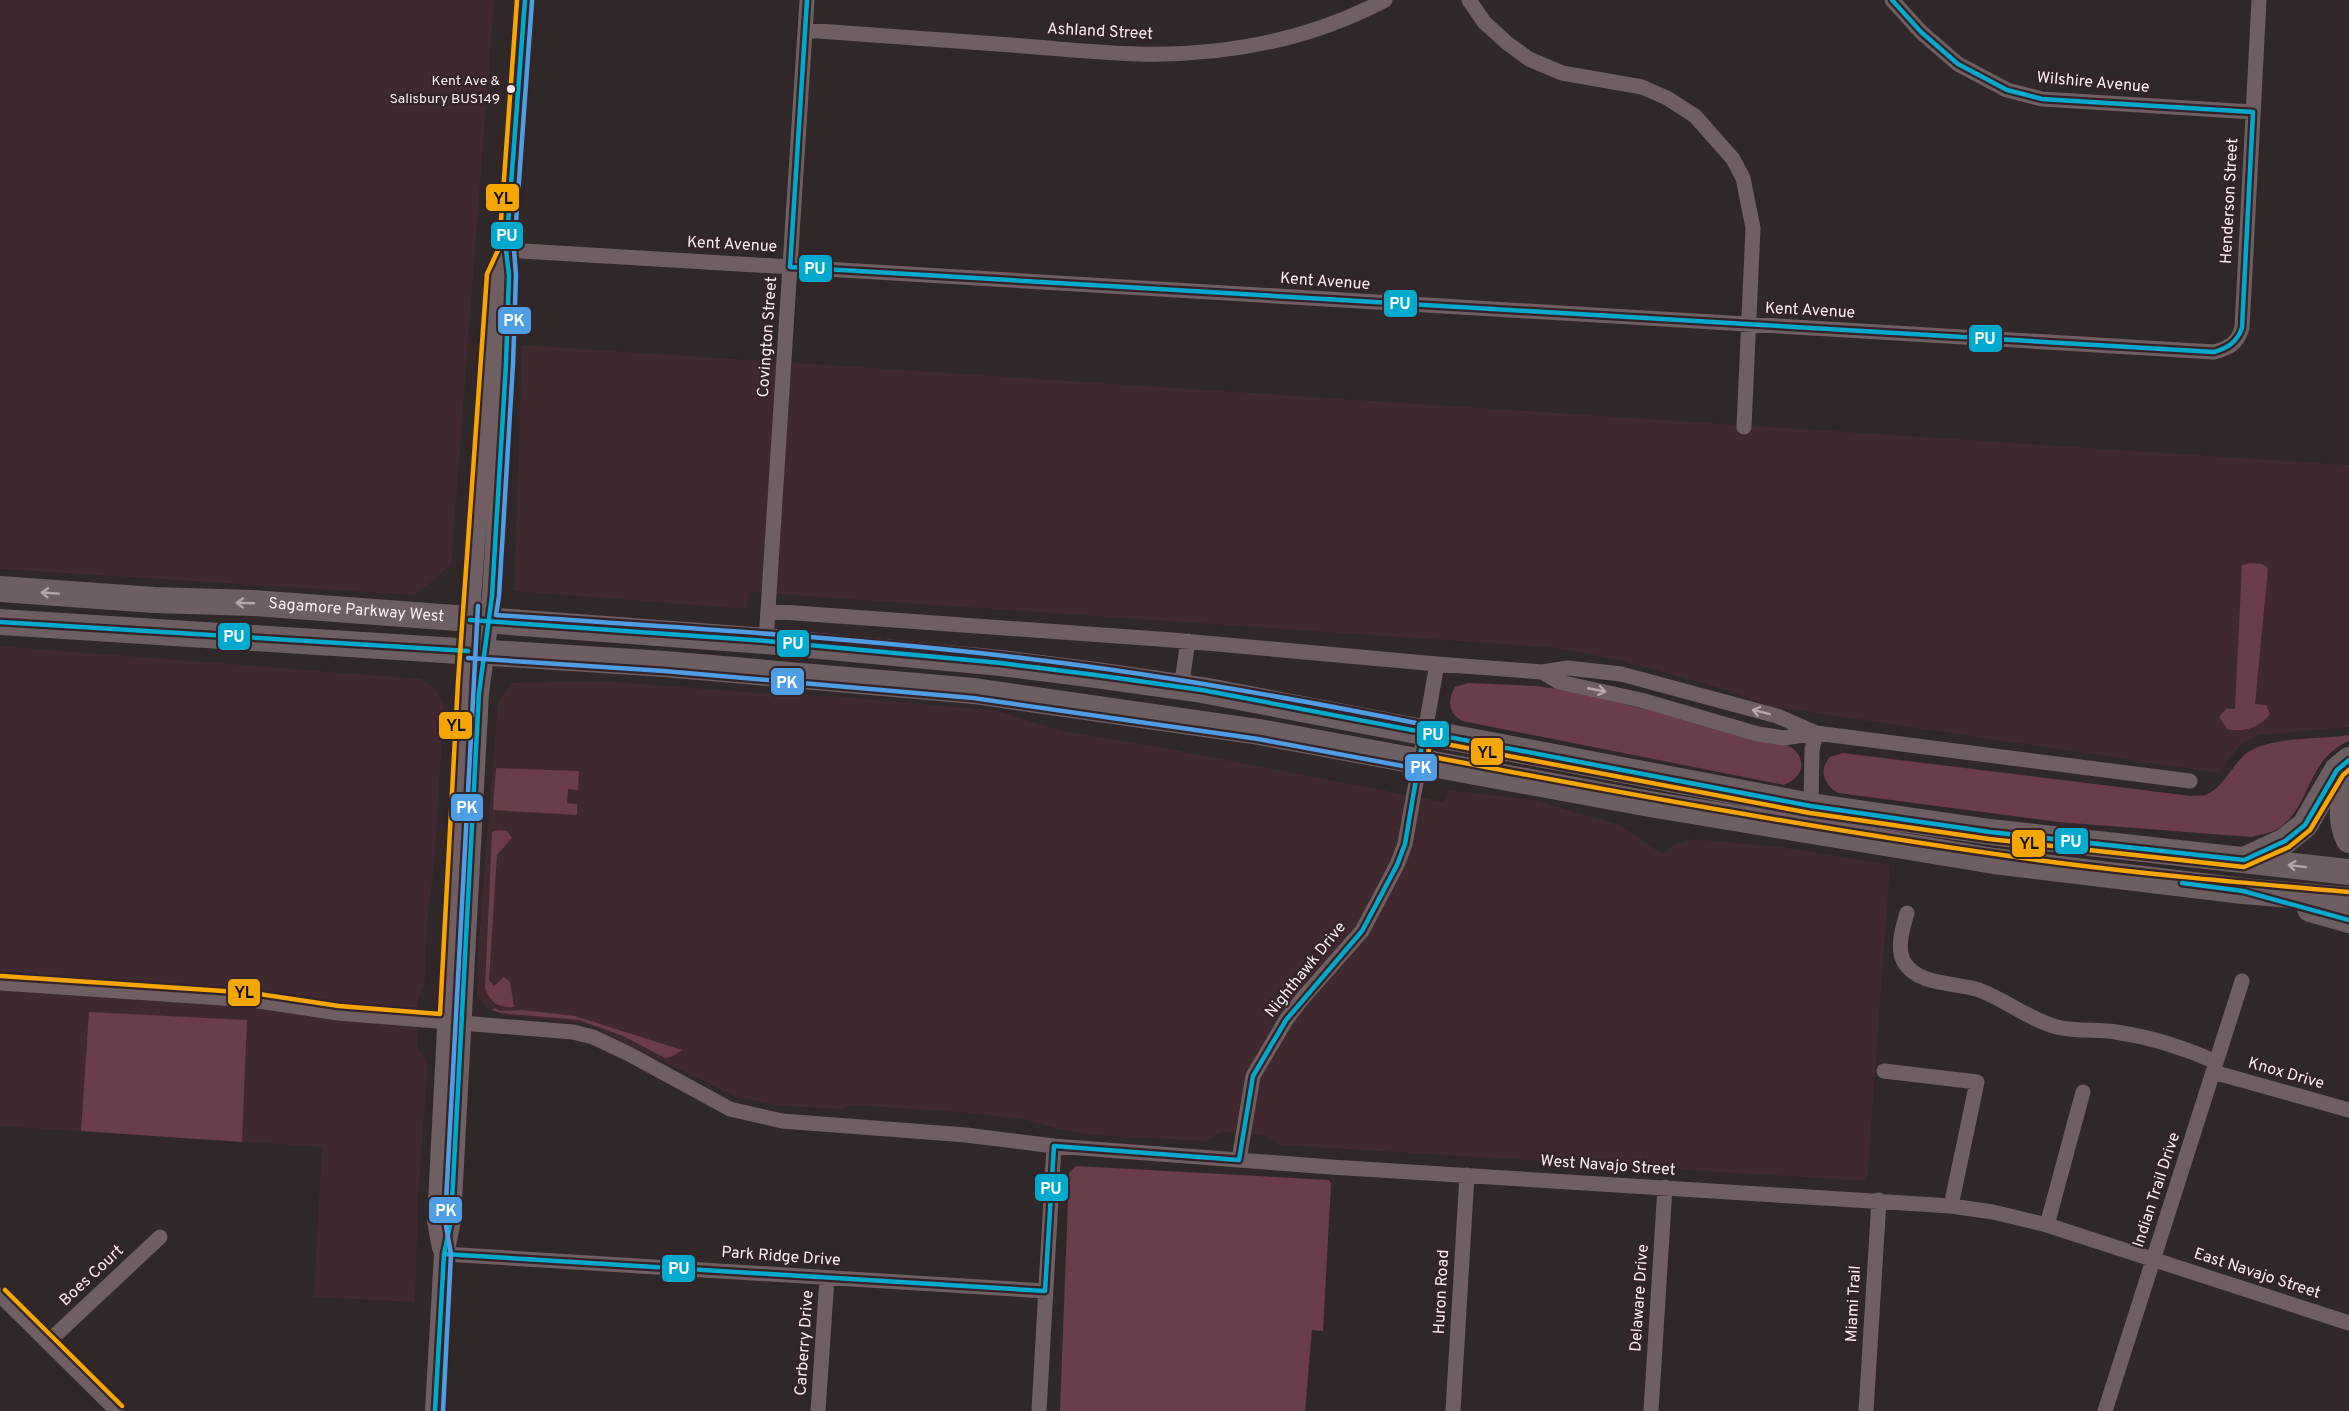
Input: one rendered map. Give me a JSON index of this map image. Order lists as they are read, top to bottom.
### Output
{
  "streets": {
    "highway": ["Sagamore Parkway West"],
    "street": [
      "Ashland Street",
      "Wilshire Avenue",
      "Henderson Street",
      "Kent Avenue",
      "Covington Street",
      "Nighthawk Drive",
      "Knox Drive",
      "West Navajo Street",
      "Indian Trail Drive",
      "Park Ridge Drive",
      "East Navajo Street",
      "Boes Court",
      "Huron Road",
      "Delaware Drive",
      "Miami Trail",
      "Carberry Drive"
    ]
  },
  "crossings": [
    ["Ashland Street", "Covington Street"],
    ["Wilshire Avenue", "Henderson Street"],
    ["Henderson Street", "Kent Avenue"],
    ["Kent Avenue", "Covington Street"],
    ["Covington Street", "Sagamore Parkway West"],
    ["Sagamore Parkway West", "Nighthawk Drive"],
    ["Nighthawk Drive", "West Navajo Street"],
    ["Knox Drive", "Indian Trail Drive"],
    ["West Navajo Street", "Indian Trail Drive"],
    ["West Navajo Street", "East Navajo Street"],
    ["West Navajo Street", "Huron Road"],
    ["West Navajo Street", "Delaware Drive"],
    ["West Navajo Street", "Miami Trail"],
    ["Indian Trail Drive", "East Navajo Street"],
    ["Park Ridge Drive", "Carberry Drive"]
  ],
  "places": ["Kent Ave & Salisbury BUS149"],
  "lines": ["transit line PU", "transit line YL", "transit line PK"]
}
